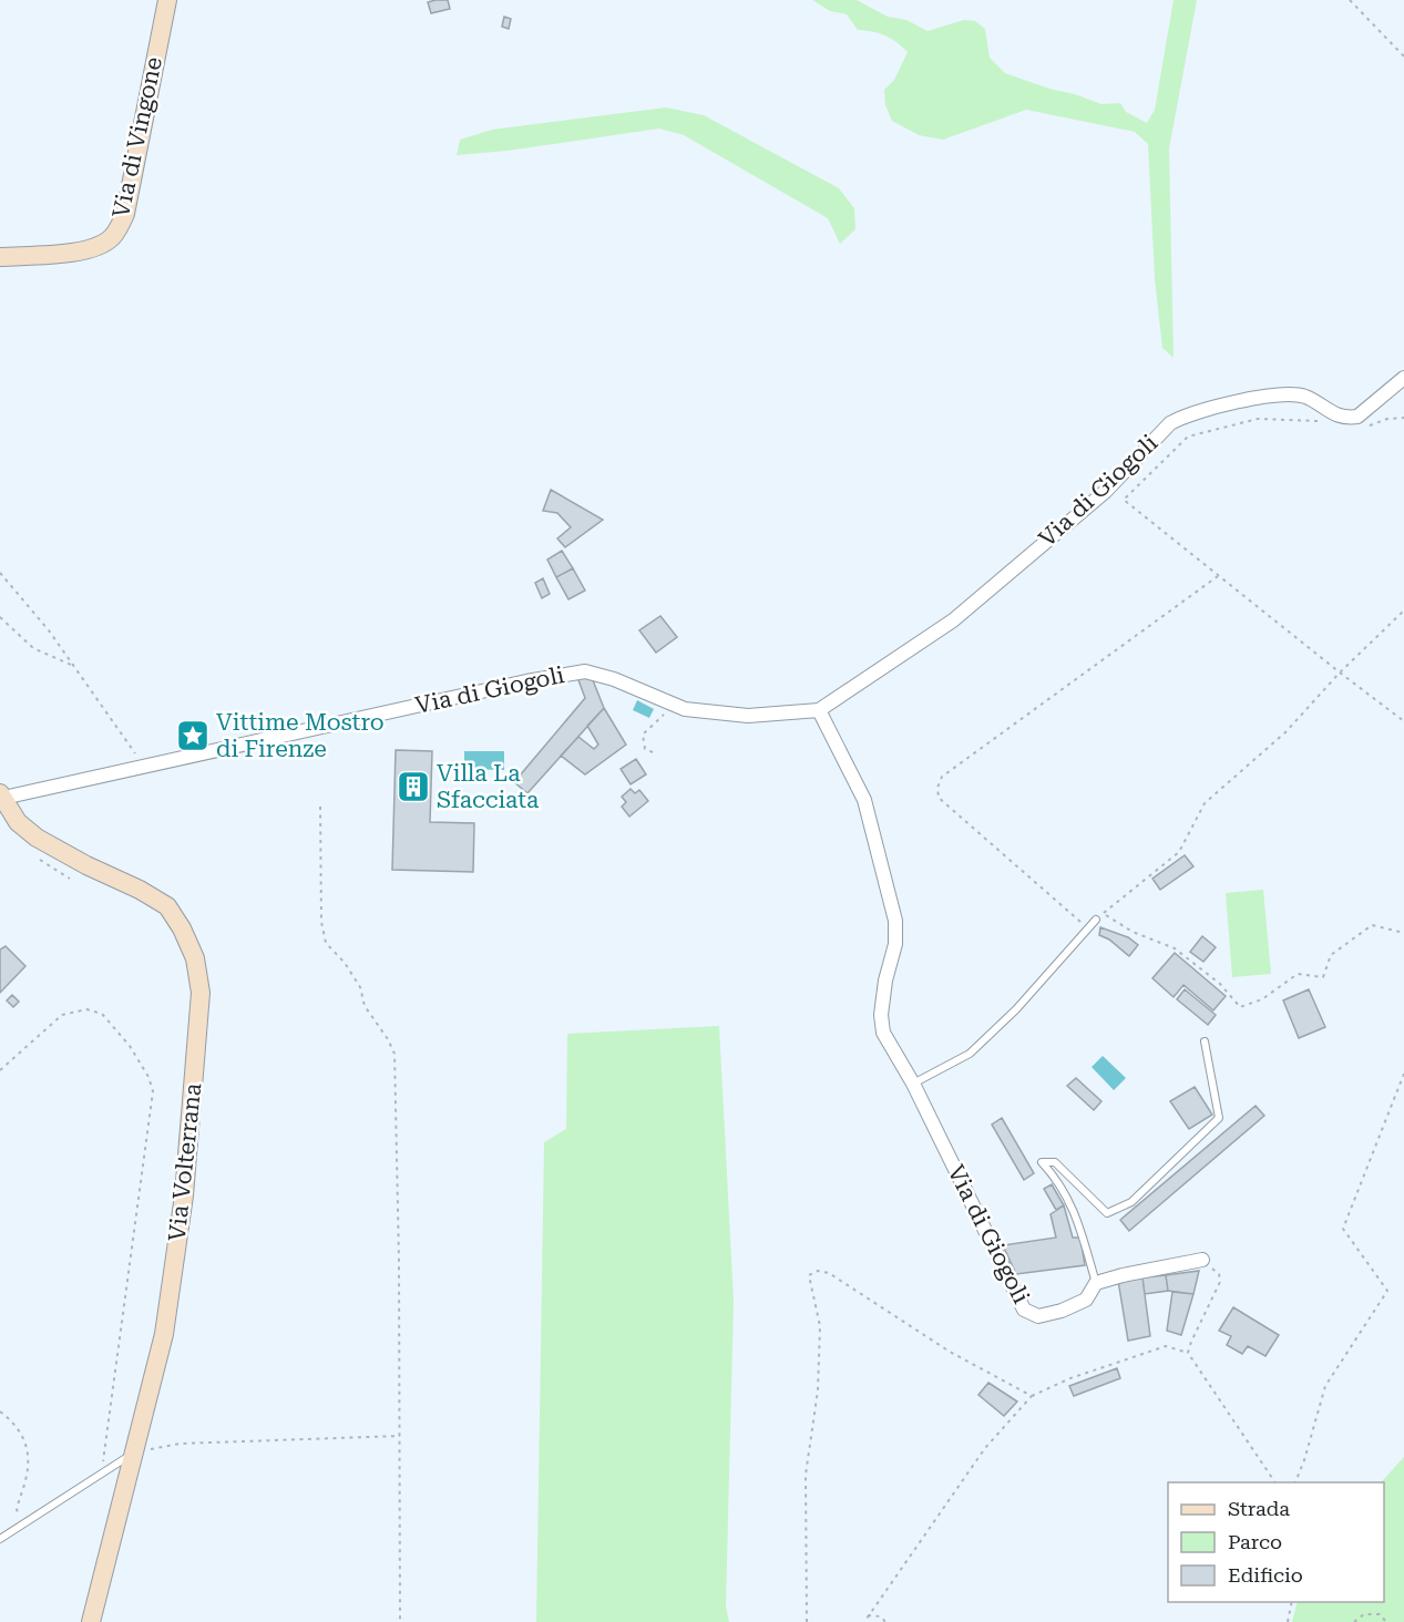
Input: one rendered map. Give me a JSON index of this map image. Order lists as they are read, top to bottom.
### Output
{
  "streets": {
    "main road": ["Via di Vingone", "Via Volterrana"],
    "street": ["Via di Giogoli"]
  },
  "crossings": [
    ["Via di Giogoli", "Via Volterrana"]
  ],
  "places": {
    "place": ["Vittime Mostro di Firenze"],
    "building": ["Villa La Sfacciata"]
  },
  "legend": ["Strada", "Parco", "Edificio"]
}
